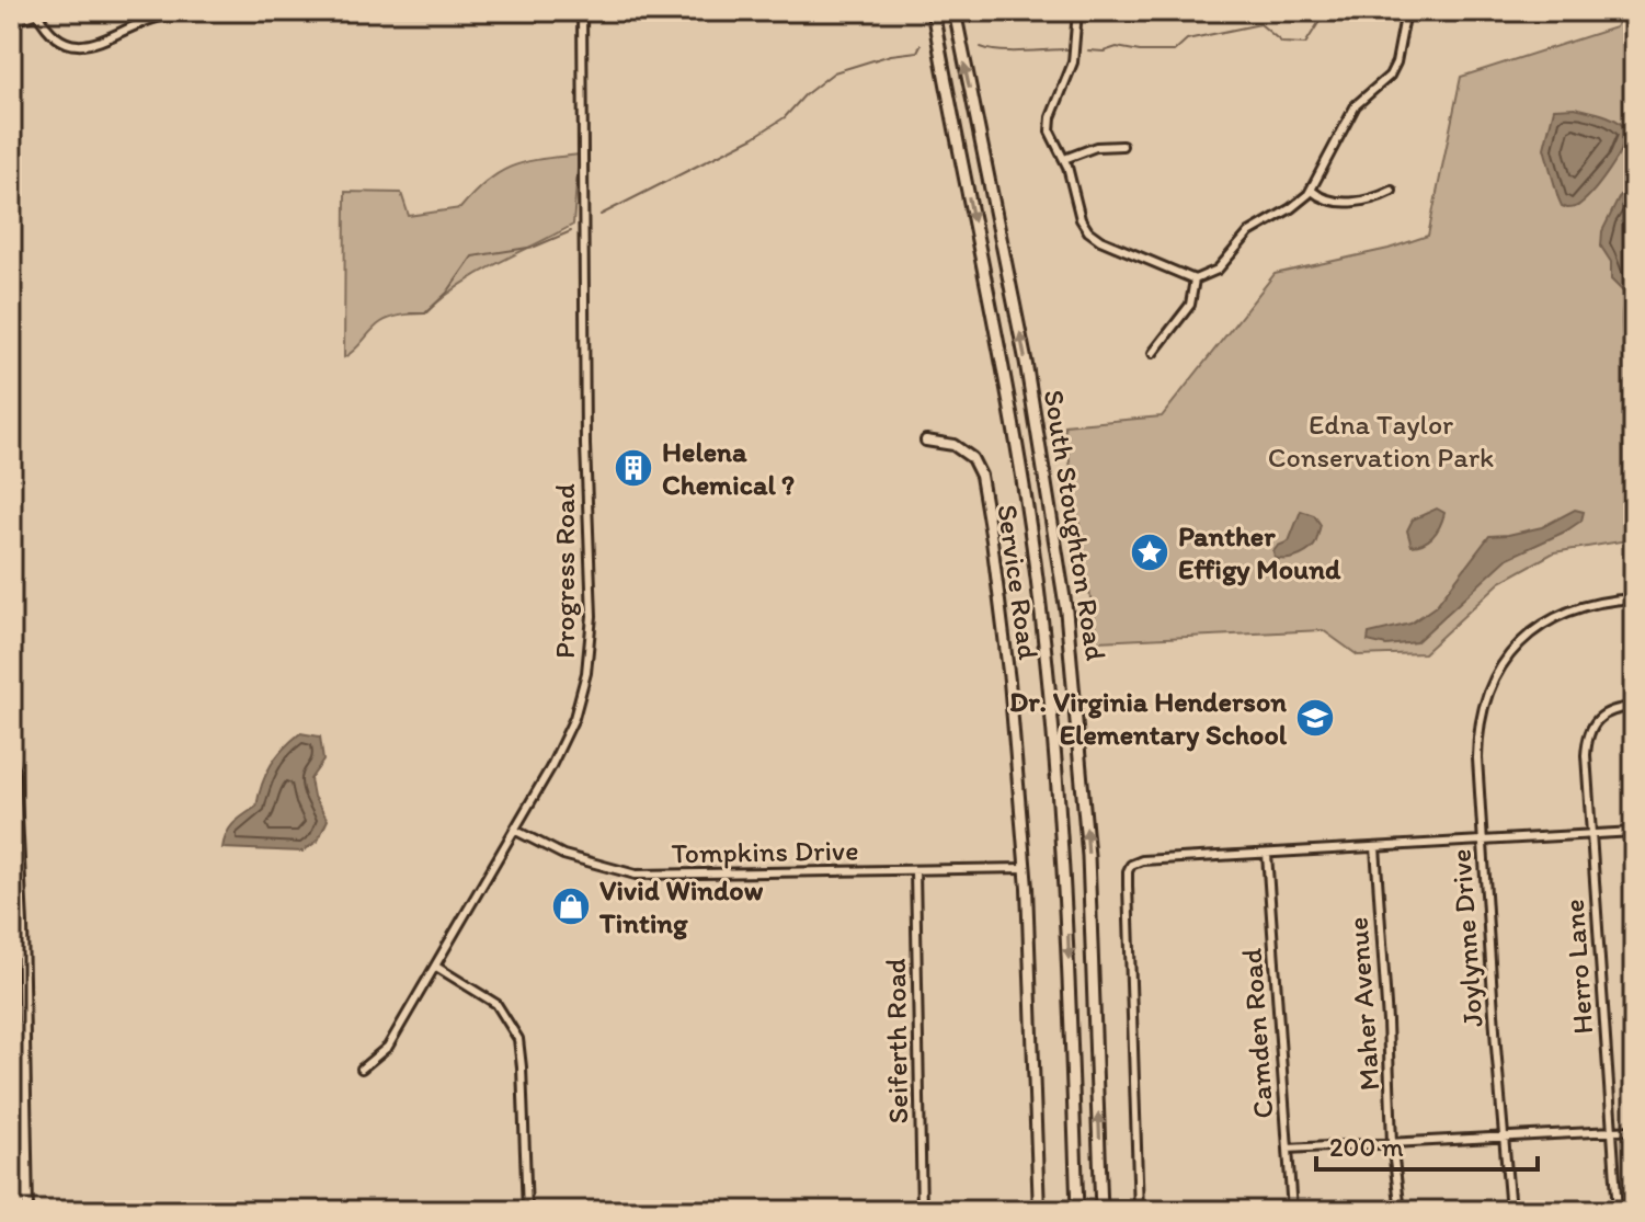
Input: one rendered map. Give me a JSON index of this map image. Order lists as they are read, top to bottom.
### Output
{
  "streets": {
    "main road": ["South Stoughton Road"],
    "street": [
      "Progress Road",
      "Service Road",
      "Tompkins Drive",
      "Joylynne Drive",
      "Herro Lane",
      "Maher Avenue",
      "Camden Road",
      "Seiferth Road"
    ]
  },
  "crossings": [
    ["Progress Road", "Tompkins Drive"],
    ["Service Road", "Tompkins Drive"],
    ["Tompkins Drive", "Seiferth Road"]
  ],
  "parks": ["Edna Taylor Conservation Park"],
  "places": {
    "building": ["Helena Chemical ?"],
    "place": ["Panther Effigy Mound"],
    "school or university": ["Dr. Virginia Henderson Elementary School"],
    "shop": ["Vivid Window Tinting"]
  },
  "scale_bar": "200 m"
}
